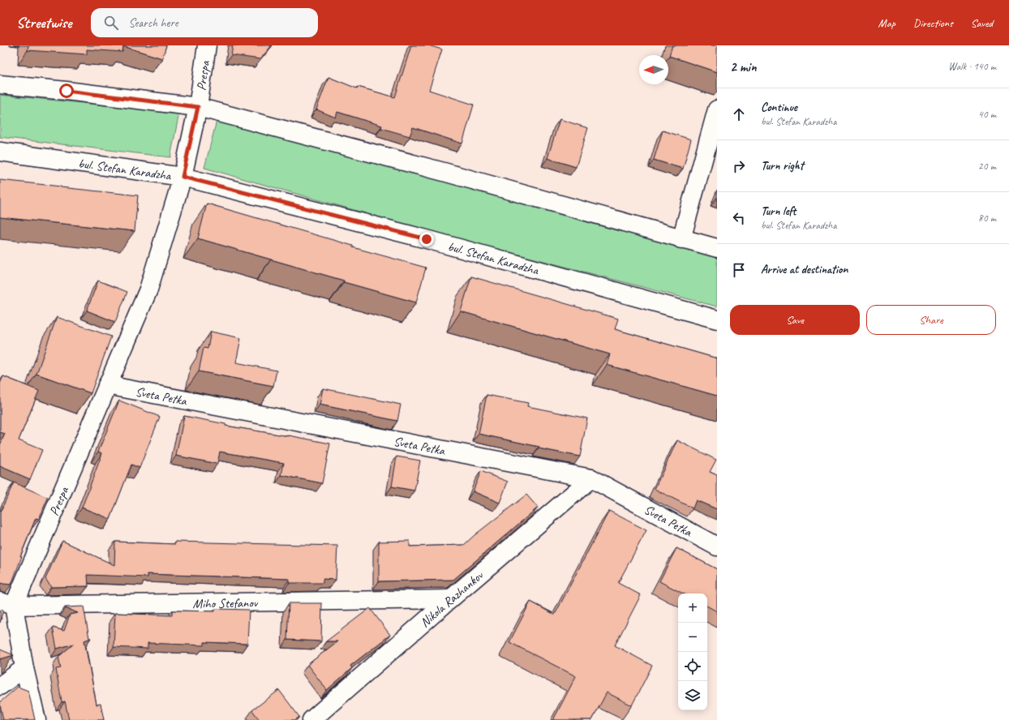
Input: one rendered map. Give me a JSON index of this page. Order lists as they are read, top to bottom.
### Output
{
  "streets": {
    "street": [
      "Prespa",
      "bul. Stefan Karadzha",
      "Sveta Petka",
      "Nikola Razhankov",
      "Miho Stefanov"
    ]
  },
  "crossings": [
    ["Prespa", "bul. Stefan Karadzha"],
    ["Prespa", "Sveta Petka"],
    ["Prespa", "Miho Stefanov"],
    ["Sveta Petka", "Nikola Razhankov"],
    ["Nikola Razhankov", "Miho Stefanov"]
  ],
  "north": "left",
  "page": {
    "header": "Streetwise",
    "search": "Search here",
    "nav": ["Map", "Directions", "Saved"],
    "heading": ["2 min", "Walk · 140 m"],
    "list": [
      ["Continue", "bul. Stefan Karadzha", "40 m"],
      ["Turn right", "20 m"],
      ["Turn left", "bul. Stefan Karadzha", "80 m"],
      "Arrive at destination"
    ],
    "buttons": ["Save", "Share"],
    "map_buttons": ["+", "−"]
  }
}
